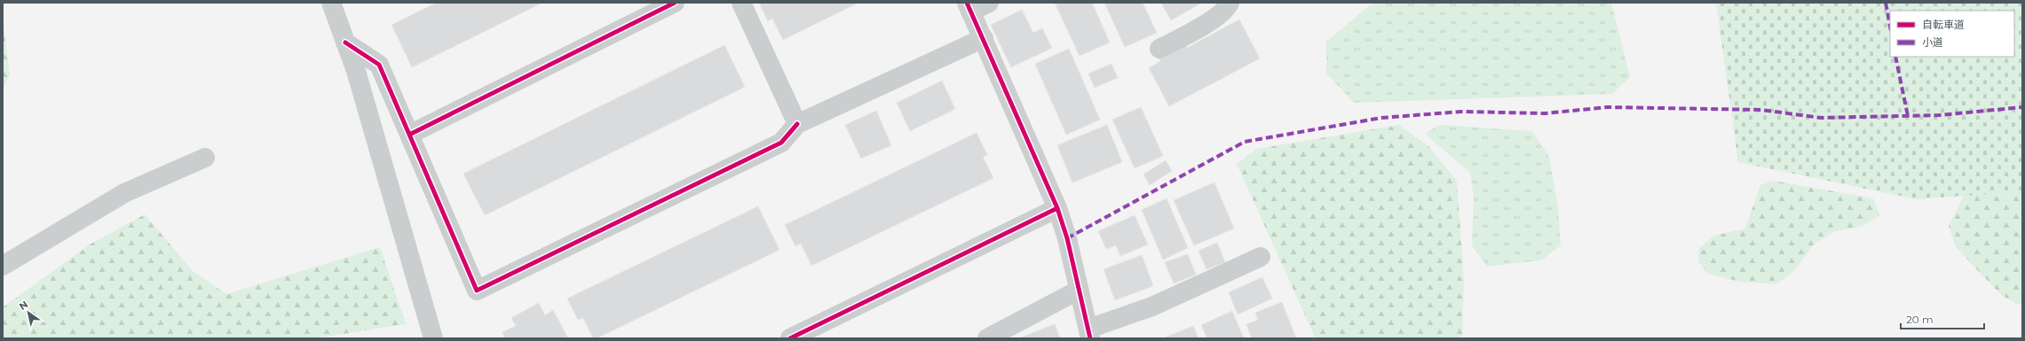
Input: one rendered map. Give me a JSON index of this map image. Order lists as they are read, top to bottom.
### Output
{
  "legend": ["自転車道", "小道"],
  "scale_bar": "20 m",
  "north": "top left"
}
